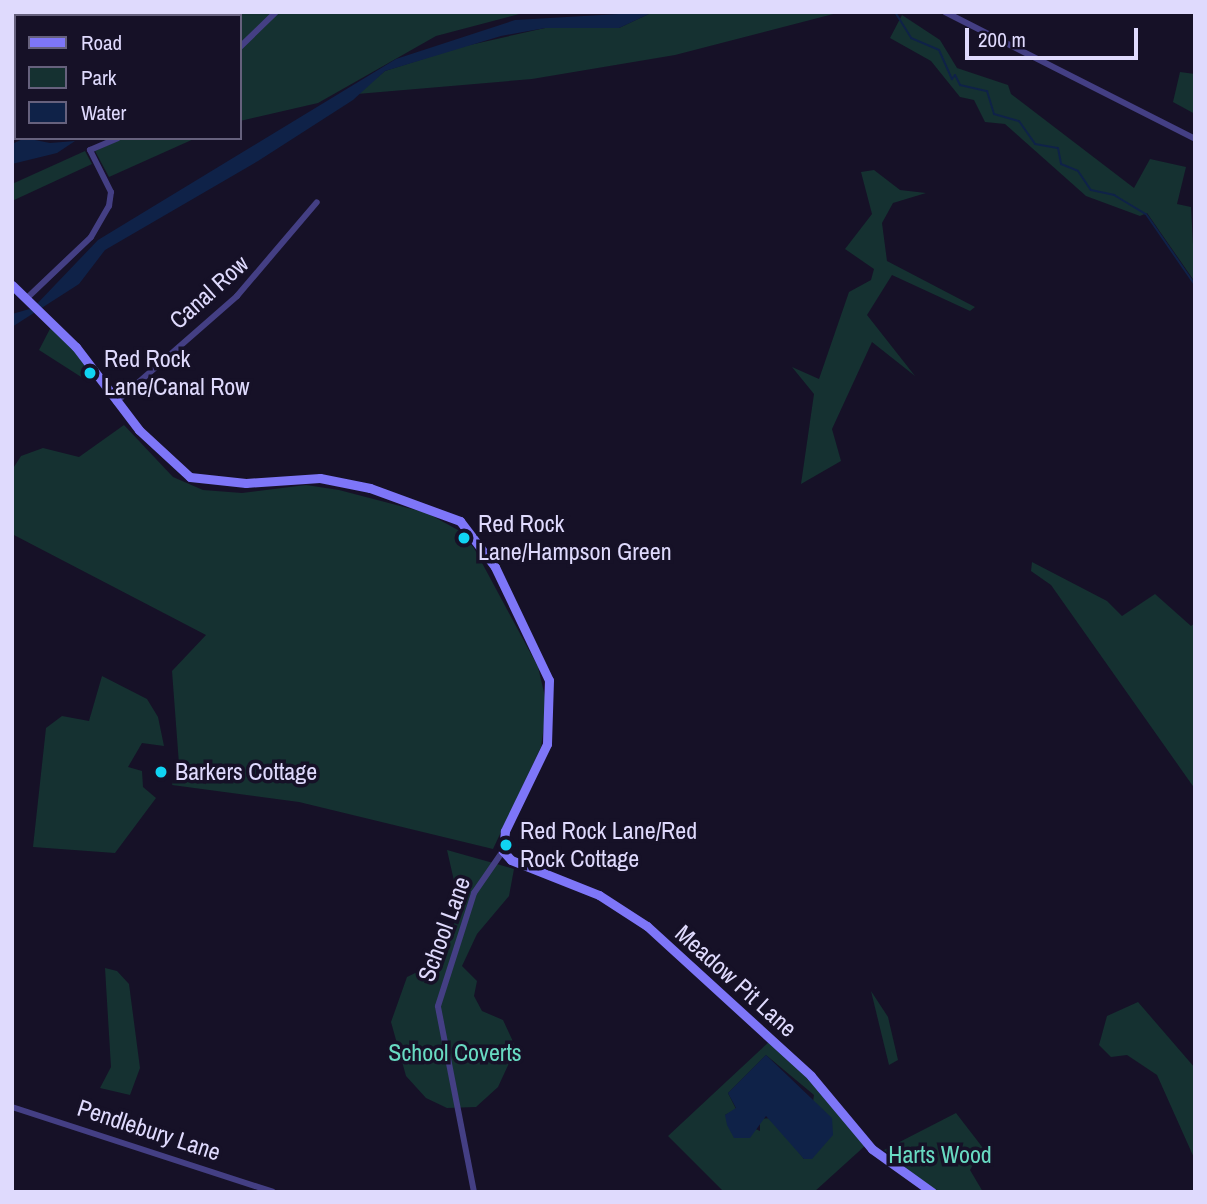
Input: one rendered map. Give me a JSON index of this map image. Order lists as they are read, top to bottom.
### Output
{
  "streets": {
    "main road": ["Meadow Pit Lane"],
    "street": ["Canal Row", "School Lane", "Pendlebury Lane"]
  },
  "crossings": [
    ["School Lane", "Meadow Pit Lane"]
  ],
  "parks": ["School Coverts", "Harts Wood"],
  "places": [
    "Red Rock Lane/Canal Row",
    "Red Rock Lane/Hampson Green",
    "Barkers Cottage",
    "Red Rock Lane/Red Rock Cottage"
  ],
  "legend": ["Road", "Park", "Water"],
  "scale_bar": "200 m"
}
